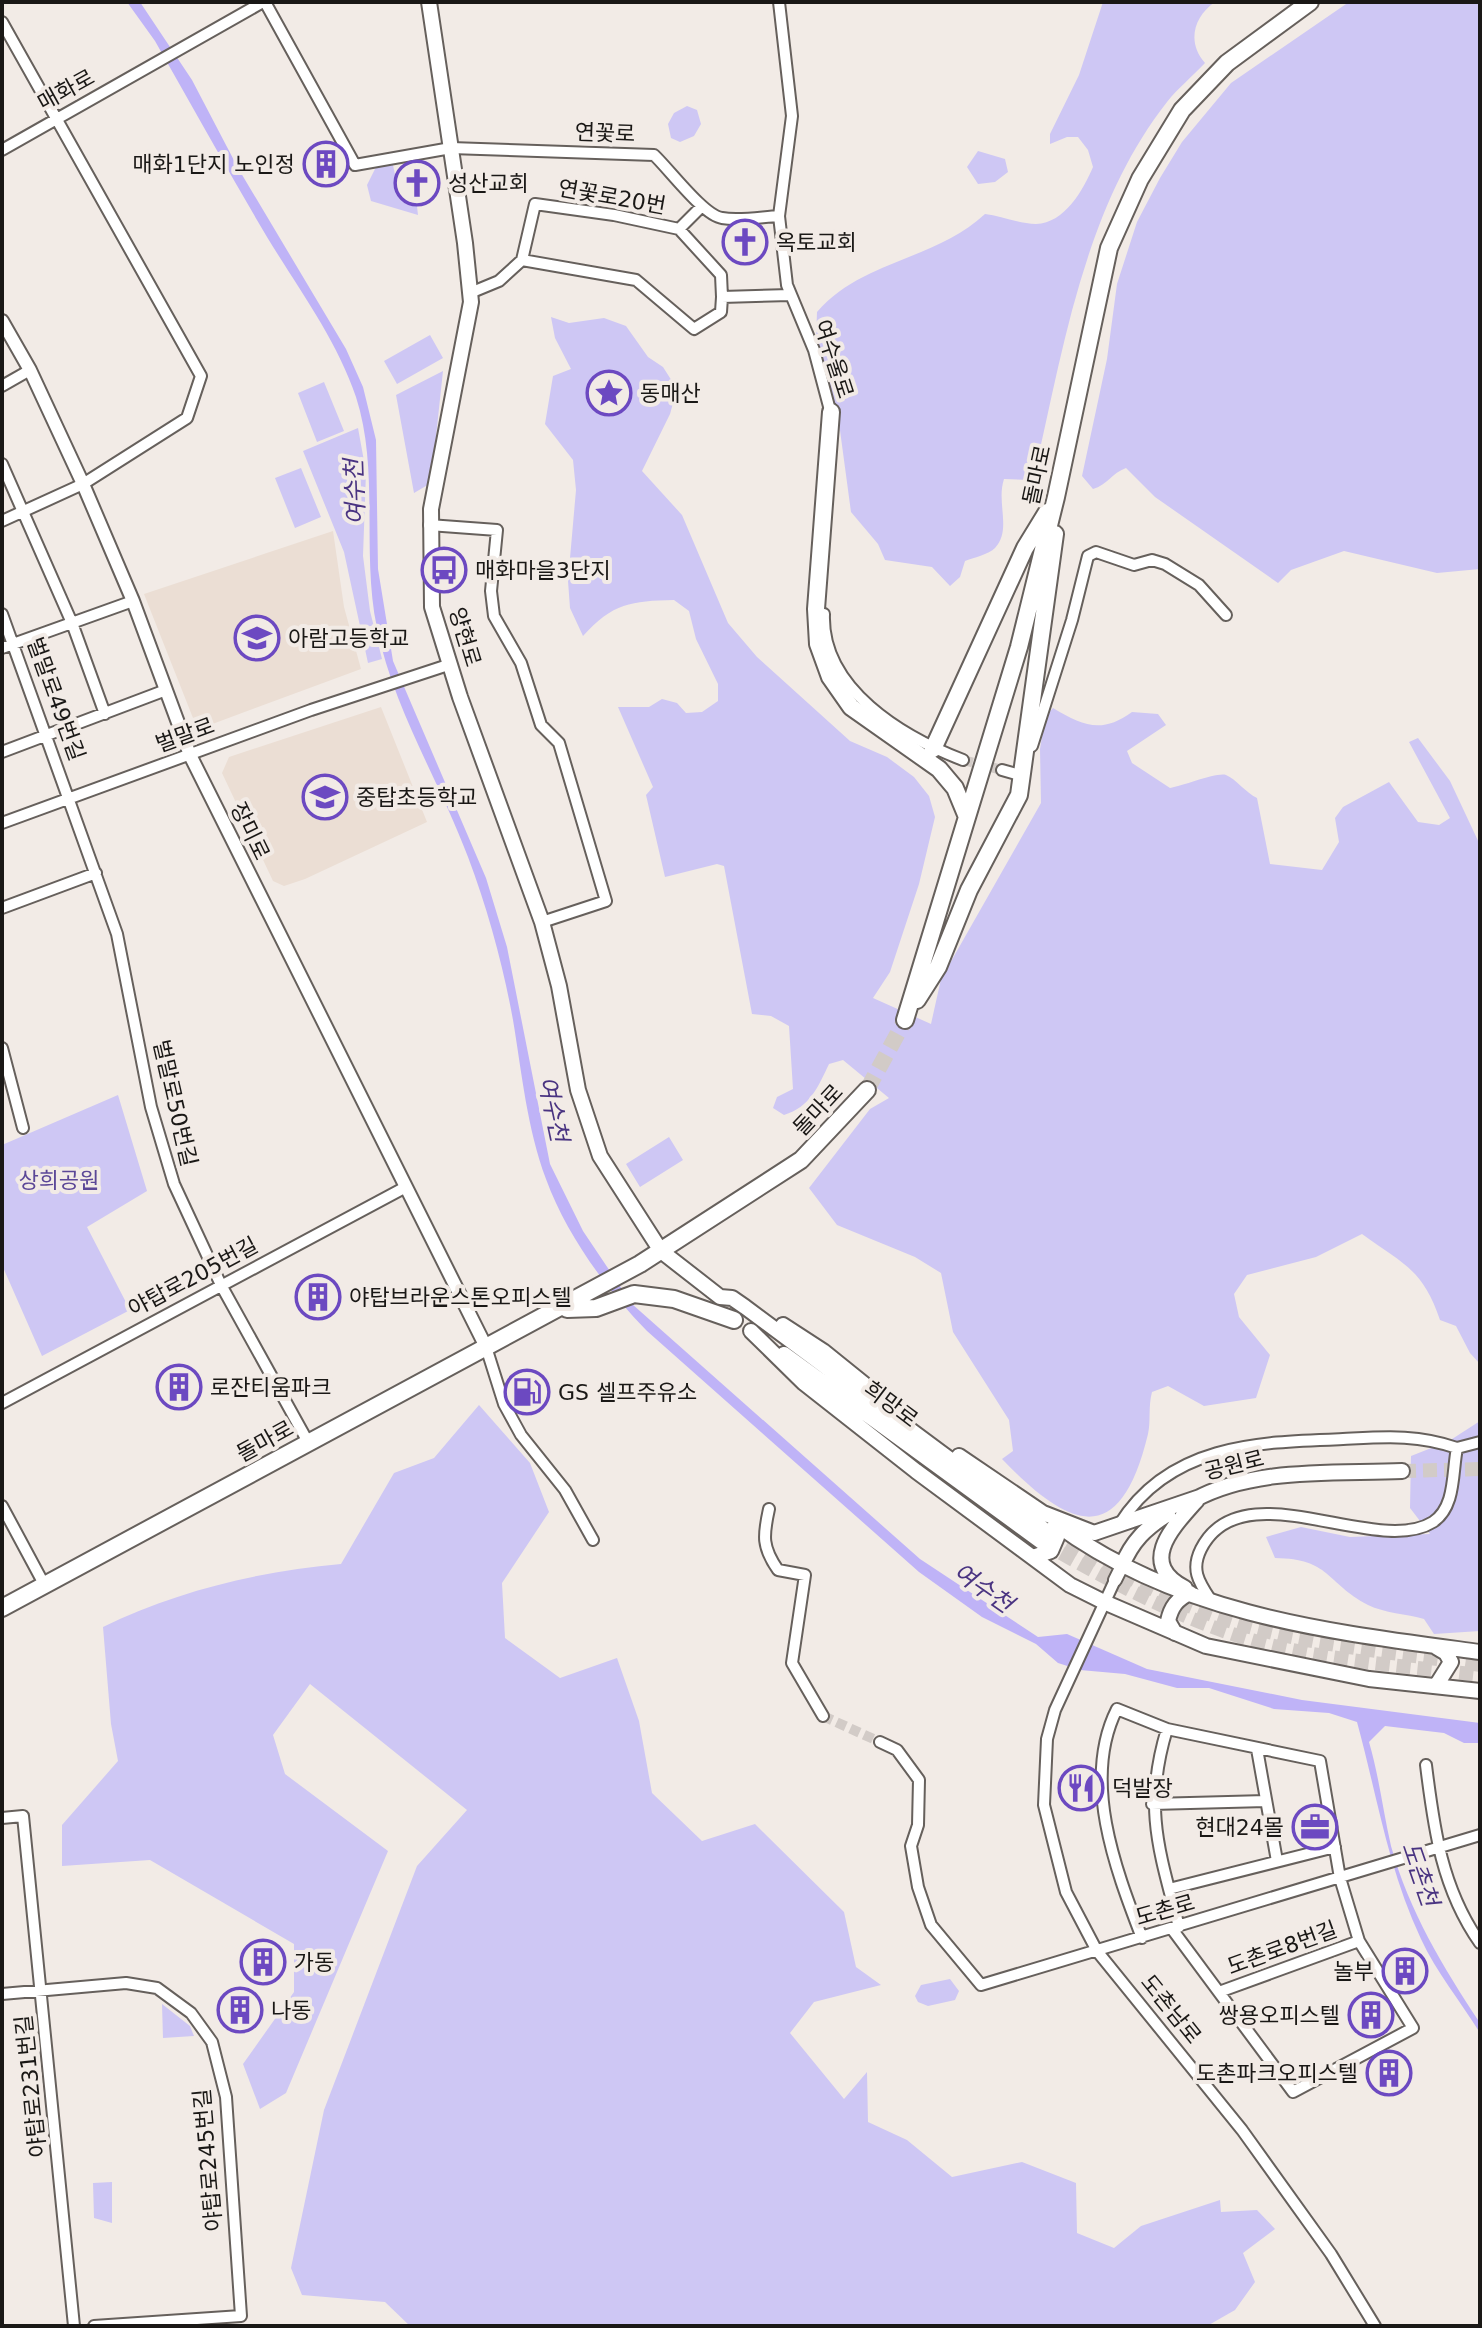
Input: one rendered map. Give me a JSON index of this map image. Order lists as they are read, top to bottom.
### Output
{
  "streets": {
    "main road": [
      "돌마로",
      "양현로",
      "희망로",
      "공원로"
    ],
    "street": [
      "매화로",
      "연꽃로",
      "연꽃로20번",
      "여수울로",
      "벌말로49번길",
      "벌말로",
      "장미로",
      "벌말로50번길",
      "야탑로205번길",
      "도촌로",
      "도촌로8번길",
      "도촌남로",
      "야탑로231번길",
      "야탑로245번길"
    ]
  },
  "crossings": [
    ["매화로", "연꽃로"],
    ["연꽃로", "연꽃로20번"],
    ["연꽃로", "양현로"],
    ["돌마로", "양현로"],
    ["돌마로", "장미로"],
    ["돌마로", "벌말로50번길"],
    ["돌마로", "희망로"],
    ["양현로", "벌말로"],
    ["양현로", "희망로"],
    ["벌말로49번길", "벌말로"],
    ["벌말로49번길", "벌말로50번길"],
    ["벌말로", "장미로"],
    ["벌말로", "벌말로50번길"],
    ["장미로", "야탑로205번길"],
    ["벌말로50번길", "야탑로205번길"],
    ["도촌로", "도촌로8번길"],
    ["도촌로", "도촌남로"],
    ["야탑로231번길", "야탑로245번길"]
  ],
  "water": ["여수천", "도촌천"],
  "parks": ["상희공원"],
  "places": {
    "building": [
      "매화1단지 노인정",
      "야탑브라운스톤오피스텔",
      "로잔티움파크",
      "가동",
      "놀부",
      "나동",
      "쌍용오피스텔",
      "도촌파크오피스텔"
    ],
    "church": ["성산교회", "옥토교회"],
    "place": ["동매산"],
    "bus stop": ["매화마을3단지"],
    "school or university": ["아람고등학교", "중탑초등학교"],
    "fuel station": ["GS 셀프주유소"],
    "restaurant": ["덕발장"],
    "office": ["현대24몰"]
  }
}
